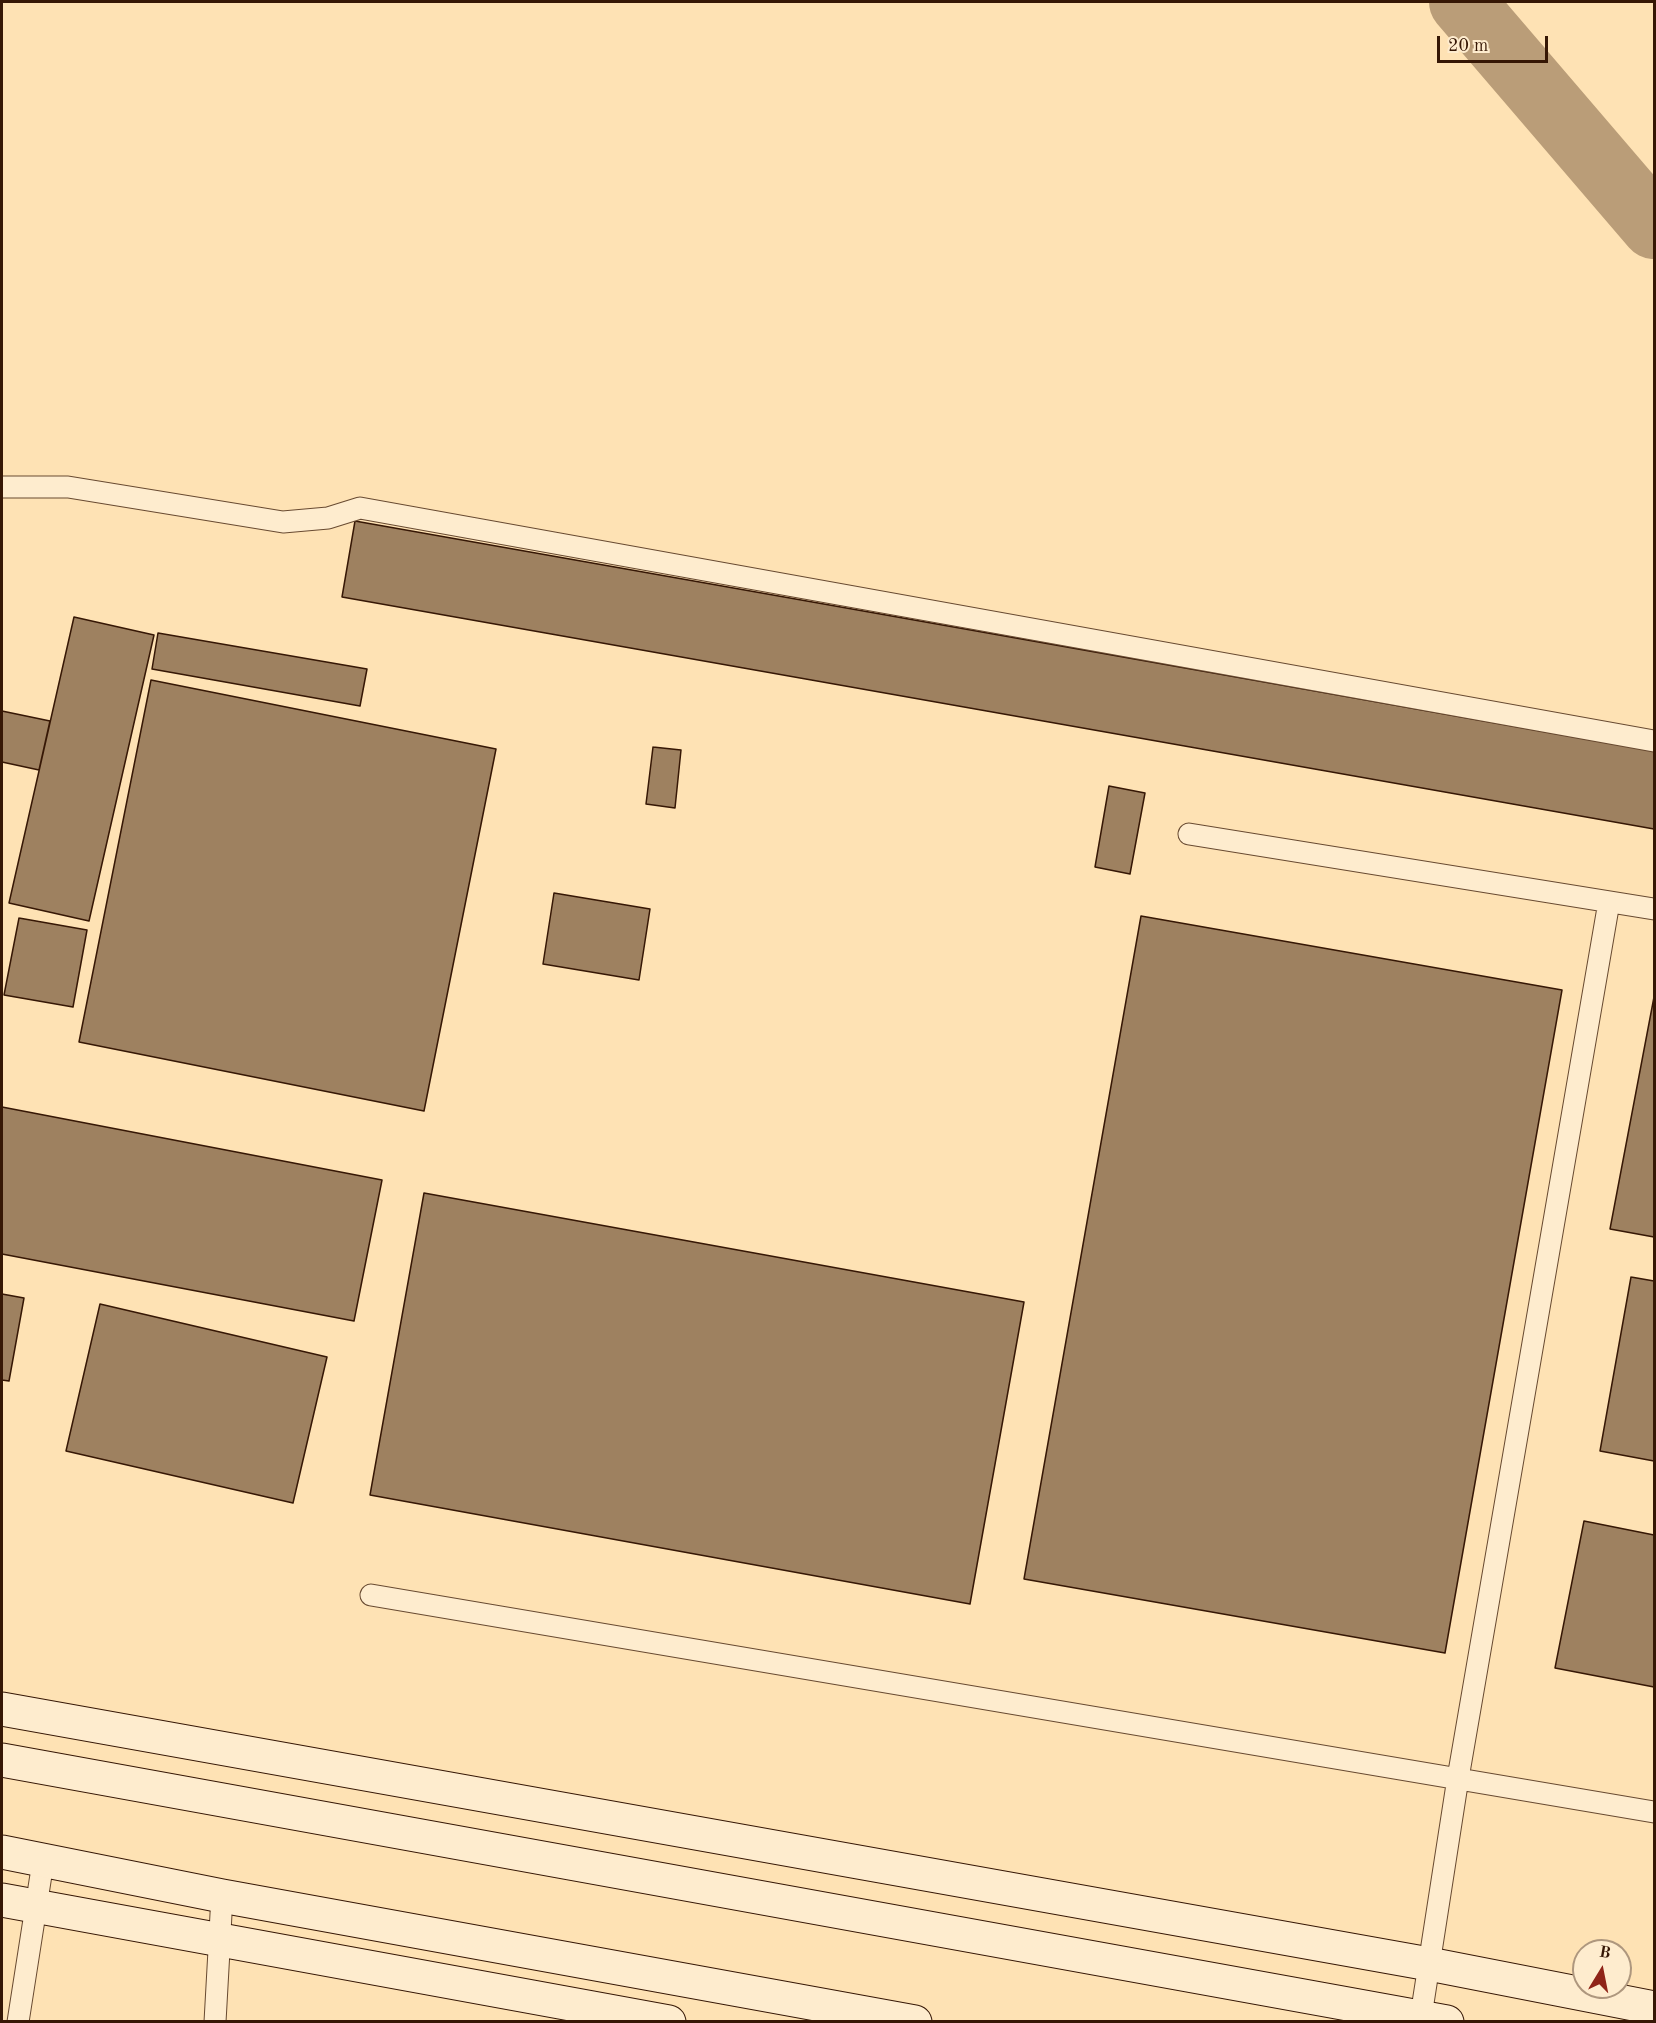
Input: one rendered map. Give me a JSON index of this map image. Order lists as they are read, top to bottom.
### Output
{
  "scale_bar": "20 m",
  "north": "top"
}
